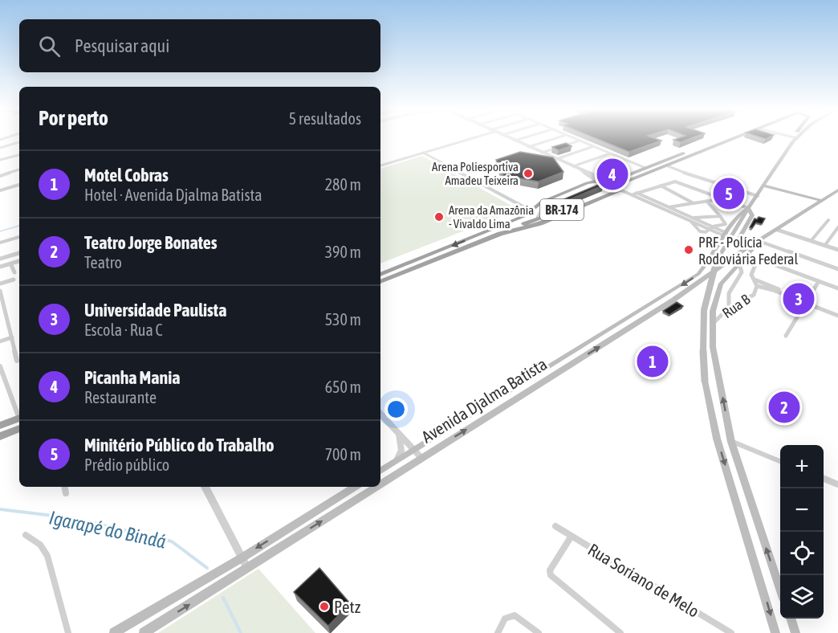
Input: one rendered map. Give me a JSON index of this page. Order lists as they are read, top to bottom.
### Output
{
  "streets": {
    "highway": ["BR-174"],
    "main road": ["Avenida Djalma Batista"],
    "street": ["Rua B", "Rua Soriano de Melo"]
  },
  "water": ["Igarapé do Bindá"],
  "places": [
    "Arena Poliesportiva Amadeu Teixeira",
    "Arena da Amazônia - Vivaldo Lima",
    "PRF - Polícia Rodoviária Federal",
    "Petz"
  ],
  "page": {
    "search": "Pesquisar aqui",
    "heading": ["Por perto", "5 resultados"],
    "list": [
      {
        "mark": "1",
        "name": "Motel Cobras",
        "note": "Hotel · Avenida Djalma Batista",
        "value": "280 m"
      },
      {
        "mark": "2",
        "name": "Teatro Jorge Bonates",
        "note": "Teatro",
        "value": "390 m"
      },
      {
        "mark": "3",
        "name": "Universidade Paulista",
        "note": "Escola · Rua C",
        "value": "530 m"
      },
      {
        "mark": "4",
        "name": "Picanha Mania",
        "note": "Restaurante",
        "value": "650 m"
      },
      {
        "mark": "5",
        "name": "Minitério Público do Trabalho",
        "note": "Prédio público",
        "value": "700 m"
      }
    ],
    "pins": [
      "4",
      "5",
      "3",
      "1",
      "2"
    ],
    "map_buttons": ["+", "−"]
  }
}
